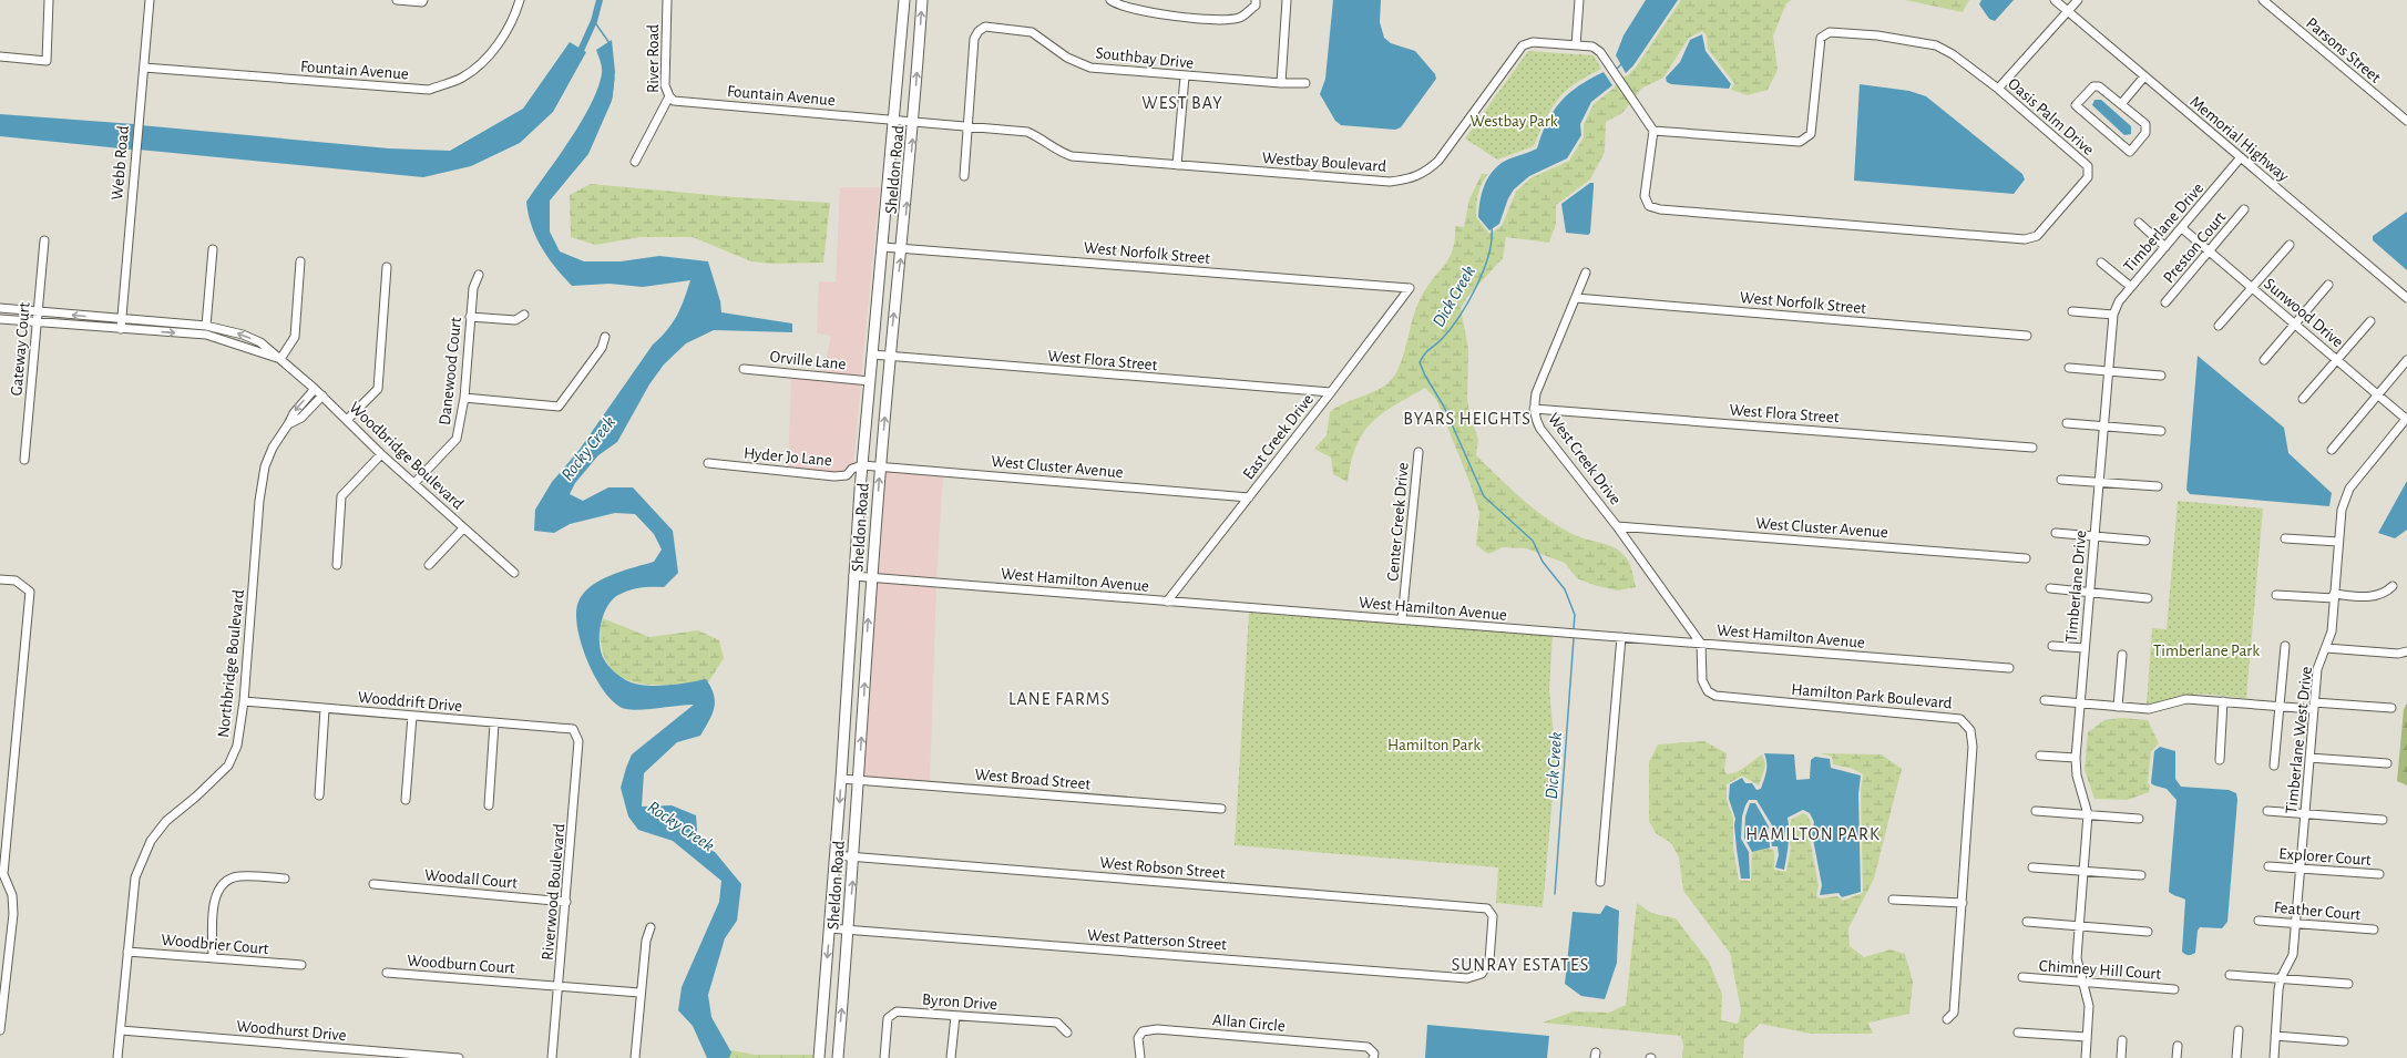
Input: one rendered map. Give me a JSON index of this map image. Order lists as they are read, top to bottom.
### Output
{
  "streets": {
    "main road": ["Sheldon Road"],
    "street": [
      "Parsons Street",
      "Southbay Drive",
      "River Road",
      "Fountain Avenue",
      "Oasis Palm Drive",
      "Memorial Highway",
      "Westbay Boulevard",
      "Webb Road",
      "Timberlane Drive",
      "Preston Court",
      "West Norfolk Street",
      "Sunwood Drive",
      "Gateway Court",
      "Orville Lane",
      "West Flora Street",
      "Danewood Court",
      "East Creek Drive",
      "Woodbridge Boulevard",
      "Hyder Jo Lane",
      "West Creek Drive",
      "West Cluster Avenue",
      "Center Creek Drive",
      "West Hamilton Avenue",
      "Northbridge Boulevard",
      "Hamilton Park Boulevard",
      "Wooddrift Drive",
      "Timberlane West Drive",
      "West Broad Street",
      "Explorer Court",
      "West Robson Street",
      "Woodall Court",
      "Riverwood Boulevard",
      "Feather Court",
      "West Patterson Street",
      "Woodbrier Court",
      "Woodburn Court",
      "Chimney Hill Court",
      "Byron Drive",
      "Allan Circle",
      "Woodhurst Drive"
    ]
  },
  "crossings": [
    ["Southbay Drive", "Westbay Boulevard"],
    ["River Road", "Fountain Avenue"],
    ["Fountain Avenue", "Westbay Boulevard"],
    ["Fountain Avenue", "Webb Road"],
    ["Fountain Avenue", "Sheldon Road"],
    ["Oasis Palm Drive", "Westbay Boulevard"],
    ["Memorial Highway", "Timberlane Drive"],
    ["Westbay Boulevard", "Sheldon Road"],
    ["Webb Road", "Woodbridge Boulevard"],
    ["Sheldon Road", "West Norfolk Street"],
    ["Sheldon Road", "Orville Lane"],
    ["Sheldon Road", "West Flora Street"],
    ["Sheldon Road", "Hyder Jo Lane"],
    ["Sheldon Road", "West Cluster Avenue"],
    ["Sheldon Road", "West Hamilton Avenue"],
    ["Sheldon Road", "West Broad Street"],
    ["Sheldon Road", "West Robson Street"],
    ["Sheldon Road", "West Patterson Street"],
    ["Timberlane Drive", "Sunwood Drive"],
    ["Timberlane Drive", "Chimney Hill Court"],
    ["Preston Court", "Sunwood Drive"],
    ["West Norfolk Street", "East Creek Drive"],
    ["West Norfolk Street", "West Creek Drive"],
    ["Sunwood Drive", "Timberlane West Drive"],
    ["Gateway Court", "Woodbridge Boulevard"],
    ["West Flora Street", "East Creek Drive"],
    ["West Flora Street", "West Creek Drive"],
    ["Danewood Court", "Woodbridge Boulevard"],
    ["East Creek Drive", "West Cluster Avenue"],
    ["East Creek Drive", "West Hamilton Avenue"],
    ["Woodbridge Boulevard", "Northbridge Boulevard"],
    ["Hyder Jo Lane", "West Cluster Avenue"],
    ["West Creek Drive", "West Cluster Avenue"],
    ["West Creek Drive", "West Hamilton Avenue"],
    ["West Creek Drive", "Hamilton Park Boulevard"],
    ["Center Creek Drive", "West Hamilton Avenue"],
    ["West Hamilton Avenue", "Hamilton Park Boulevard"],
    ["Northbridge Boulevard", "Wooddrift Drive"],
    ["Northbridge Boulevard", "Woodbrier Court"],
    ["Northbridge Boulevard", "Woodhurst Drive"],
    ["Wooddrift Drive", "Riverwood Boulevard"],
    ["Timberlane West Drive", "Explorer Court"],
    ["Timberlane West Drive", "Feather Court"],
    ["West Robson Street", "West Patterson Street"],
    ["Woodall Court", "Riverwood Boulevard"],
    ["Riverwood Boulevard", "Woodburn Court"]
  ],
  "districts": [
    "WEST BAY",
    "BYARS HEIGHTS",
    "LANE FARMS",
    "HAMILTON PARK",
    "SUNRAY ESTATES"
  ],
  "water": ["Dick Creek", "Rocky Creek"],
  "parks": ["Westbay Park", "Timberlane Park", "Hamilton Park"]
}
